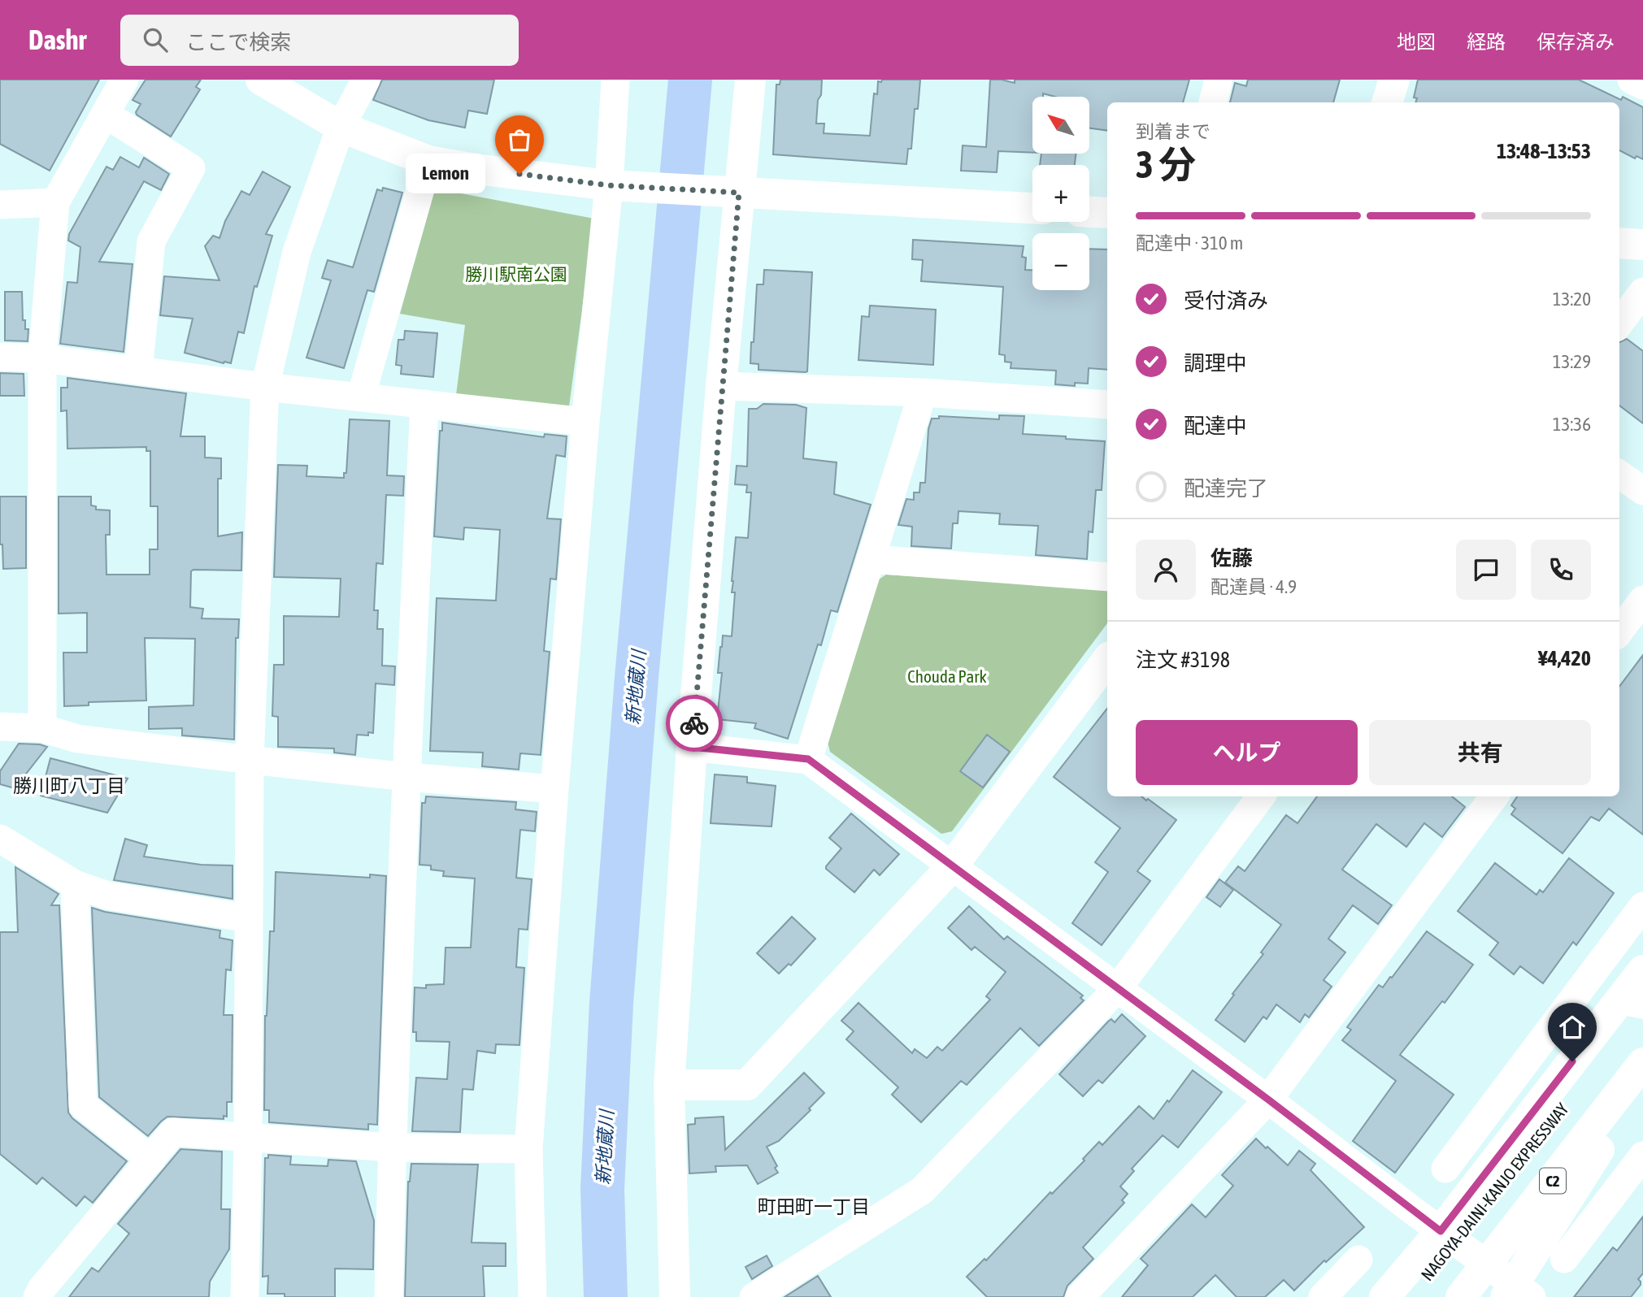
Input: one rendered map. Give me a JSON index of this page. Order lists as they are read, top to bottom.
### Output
{
  "streets": {
    "main road": ["C2", "NAGOYA-DAINI-KANJO EXPRESSWAY"]
  },
  "districts": ["勝川町八丁目", "町田町一丁目"],
  "water": ["新地蔵川"],
  "parks": ["勝川駅南公園", "Chouda Park"],
  "places": ["Lemon"],
  "north": "top left",
  "page": {
    "header": "Dashr",
    "search": "ここで検索",
    "nav": ["地図", "経路", "保存済み"],
    "map_buttons": ["+", "−"],
    "heading": ["3 分", "到着まで", "13:48–13:53"],
    "panel": [
      "佐藤",
      "配達員 · 4.9",
      "注文 #3198",
      "¥4,420"
    ],
    "bubble": "Lemon",
    "bar": "配達中 · 310 m",
    "list": [
      ["受付済み", "13:20"],
      ["調理中", "13:29"],
      ["配達中", "13:36"],
      "配達完了"
    ],
    "buttons": ["ヘルプ", "共有"]
  }
}
